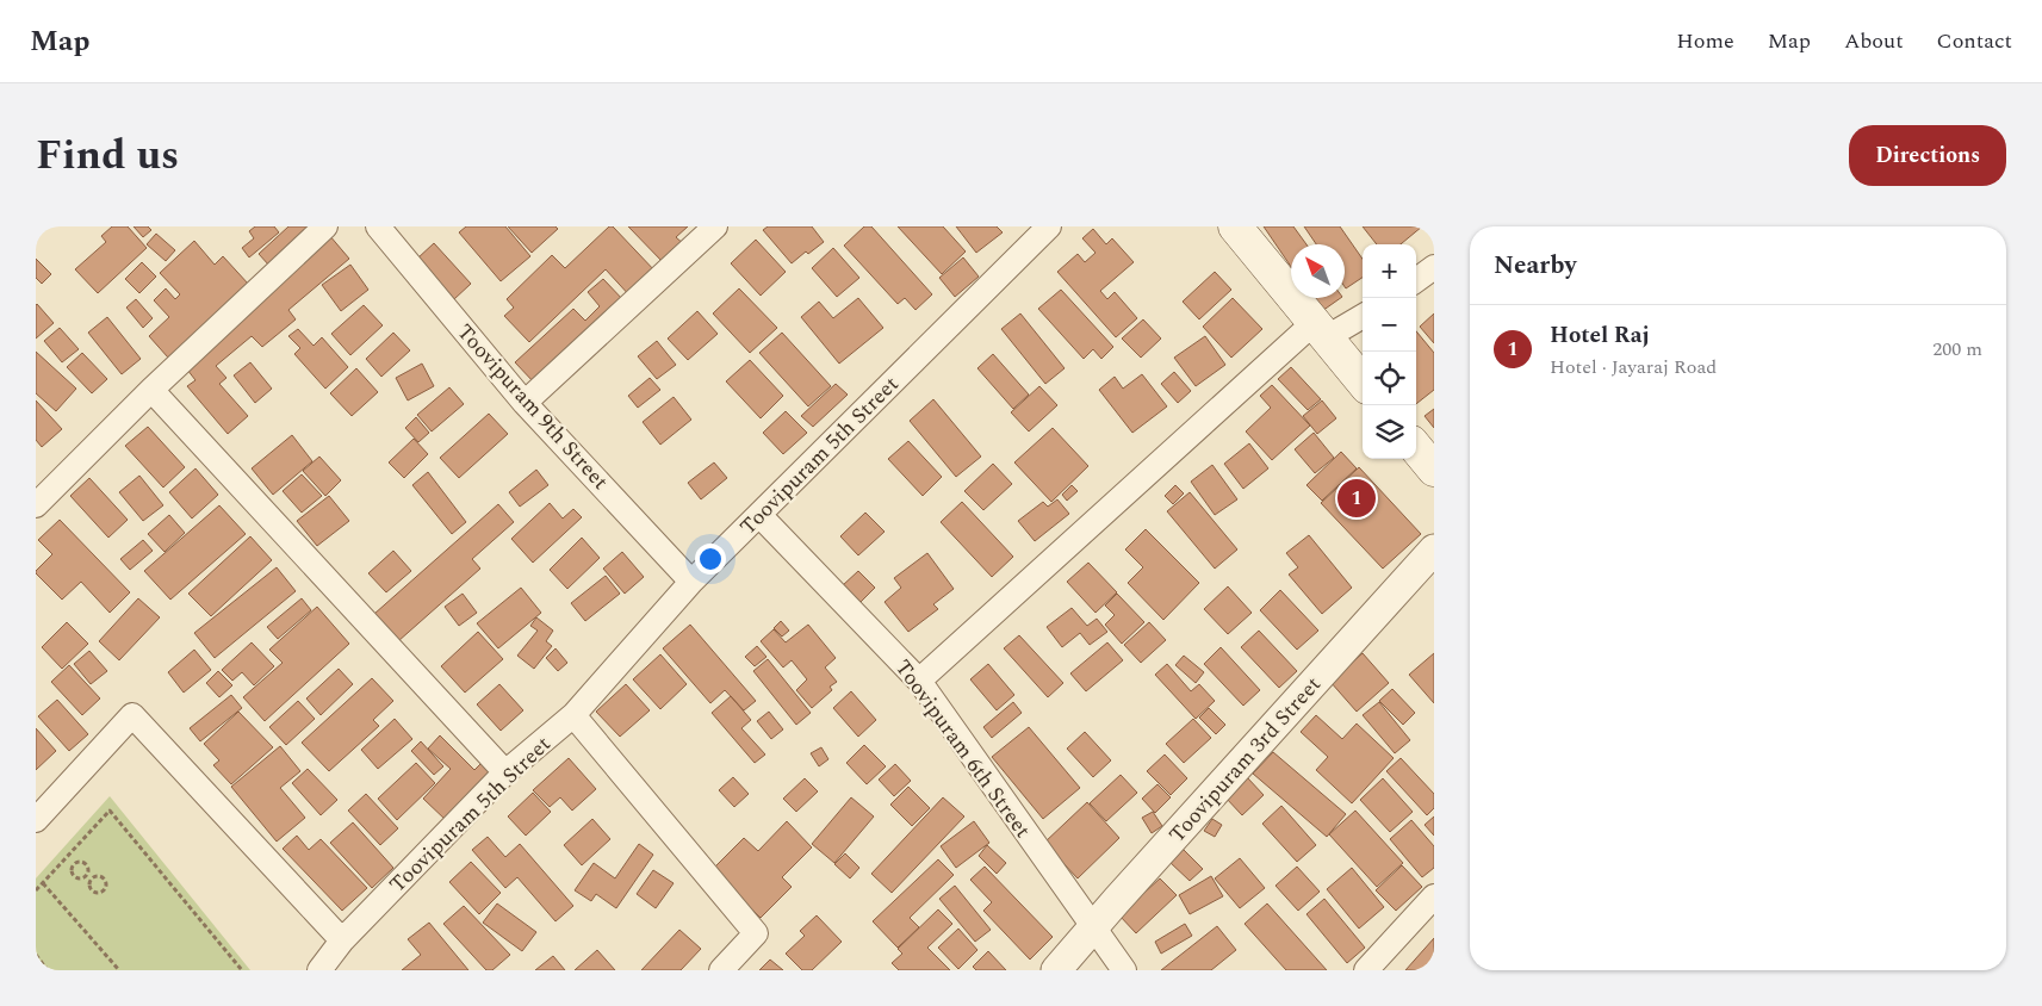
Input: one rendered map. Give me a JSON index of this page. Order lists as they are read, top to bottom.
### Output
{
  "streets": {
    "street": [
      "Toovipuram 9th Street",
      "Toovipuram 5th Street",
      "Toovipuram 6th Street",
      "Toovipuram 3rd Street"
    ]
  },
  "crossings": [
    ["Toovipuram 9th Street", "Toovipuram 5th Street"],
    ["Toovipuram 5th Street", "Toovipuram 6th Street"],
    ["Toovipuram 6th Street", "Toovipuram 3rd Street"]
  ],
  "north": "top left",
  "page": {
    "header": "Map",
    "nav": [
      "Home",
      "Map",
      "About",
      "Contact"
    ],
    "title": "Find us",
    "buttons": "Directions",
    "heading": "Nearby",
    "map_buttons": ["+", "−"],
    "list": [
      {
        "mark": "1",
        "name": "Hotel Raj",
        "note": "Hotel · Jayaraj Road",
        "value": "200 m"
      }
    ],
    "pins": "1"
  }
}
